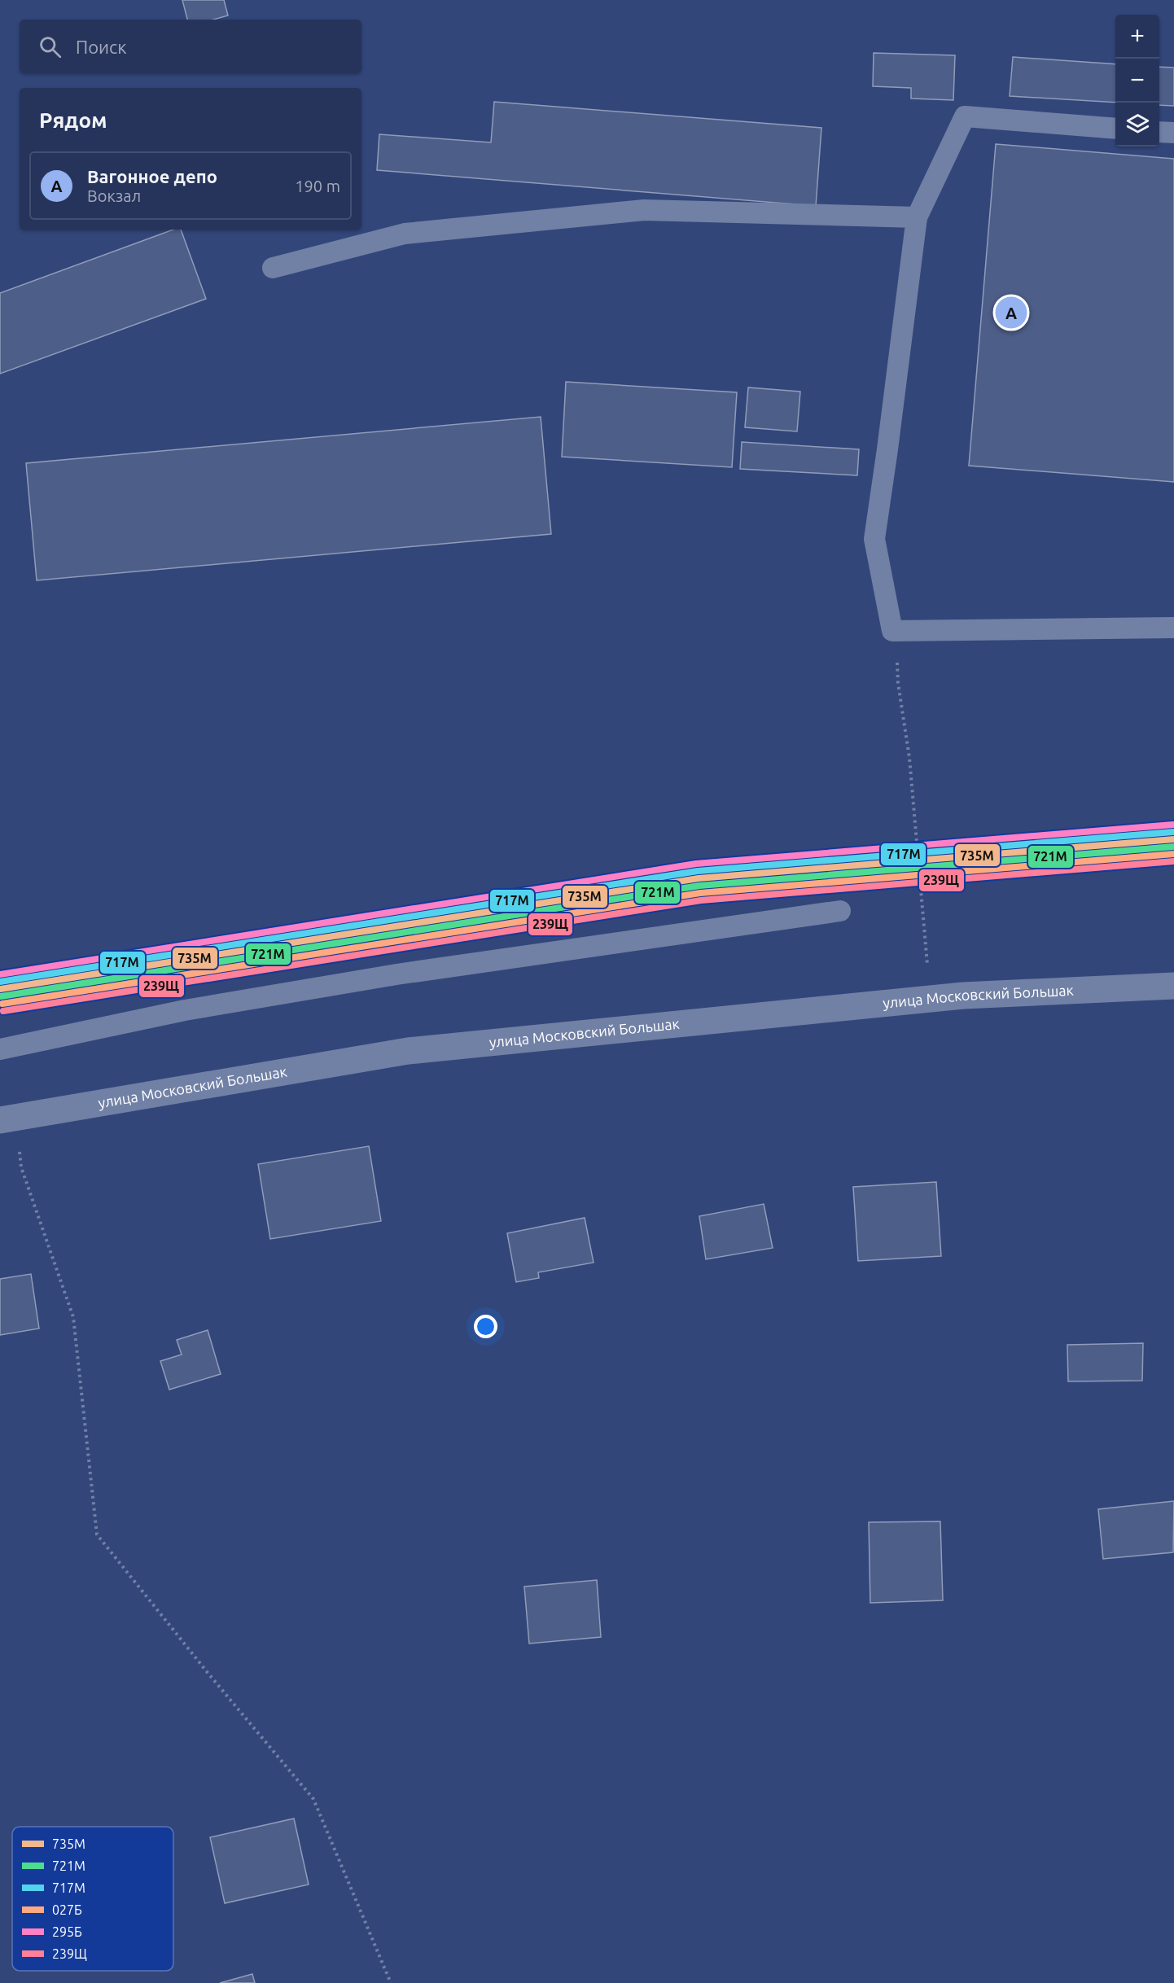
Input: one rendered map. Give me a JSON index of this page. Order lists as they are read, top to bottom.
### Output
{
  "streets": {
    "street": ["улица Московский Большак"]
  },
  "lines": [
    "transit line 295Б",
    "transit line 717М",
    "transit line 735М",
    "transit line 721М",
    "transit line 027Б",
    "transit line 239Щ"
  ],
  "legend": [
    "735М",
    "721М",
    "717М",
    "027Б",
    "295Б",
    "239Щ"
  ],
  "page": {
    "map_buttons": ["+", "−"],
    "search": "Поиск",
    "heading": "Рядом",
    "list": [
      {
        "mark": "A",
        "name": "Вагонное депо",
        "note": "Вокзал",
        "value": "190 m"
      }
    ],
    "pins": "A"
  }
}
